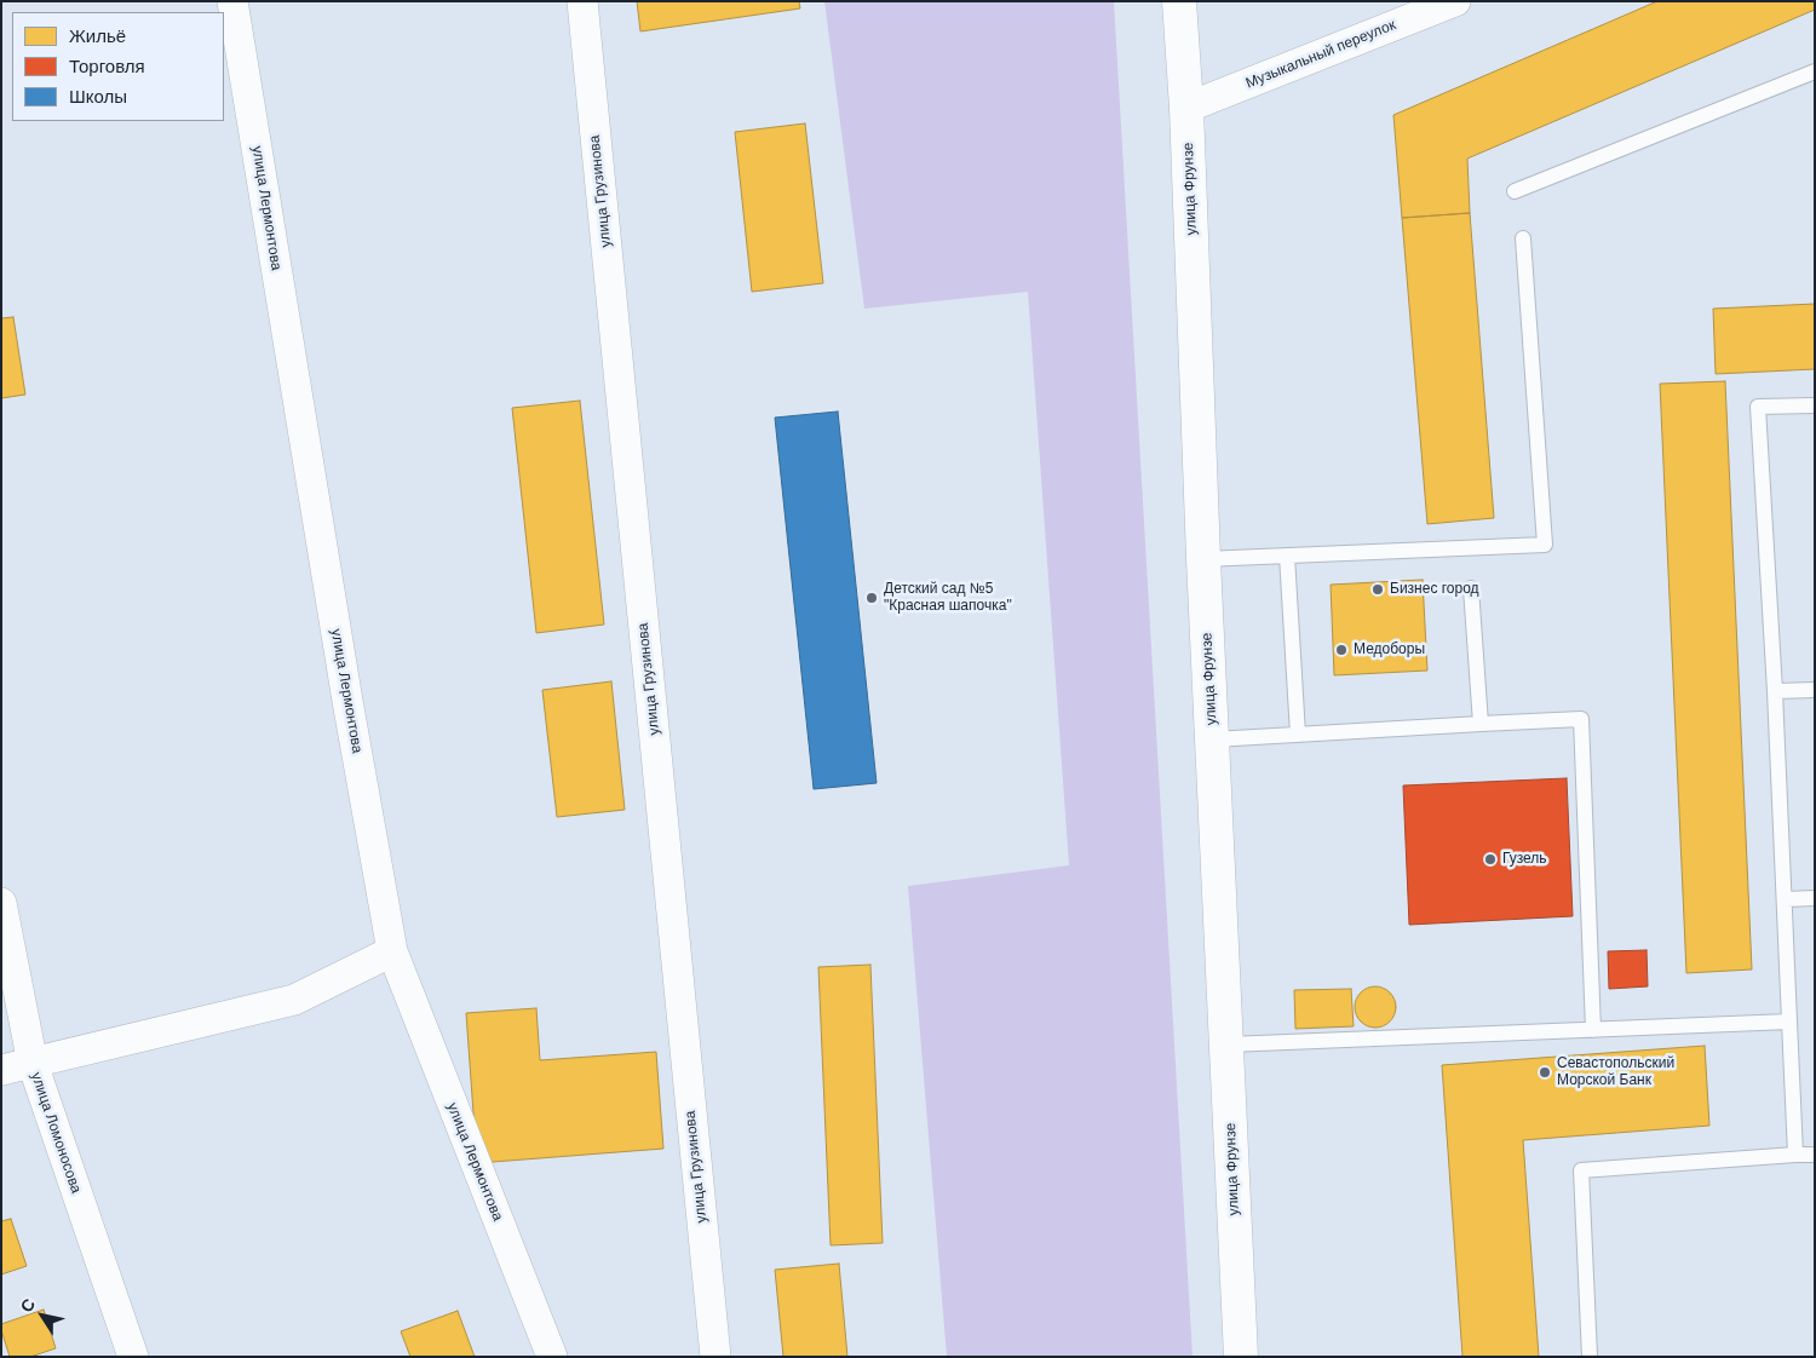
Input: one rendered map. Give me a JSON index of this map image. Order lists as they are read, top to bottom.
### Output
{
  "streets": {
    "main road": ["улица Фрунзе"],
    "street": [
      "Музыкальный переулок",
      "улица Грузинова",
      "улица Лермонтова",
      "улица Ломоносова"
    ]
  },
  "crossings": [
    ["Музыкальный переулок", "улица Фрунзе"]
  ],
  "places": [
    "Бизнес город",
    "Детский сад №5 \"Красная шапочка\"",
    "Медоборы",
    "Гузель",
    "Севастопольский Морской Банк"
  ],
  "legend": ["Жильё", "Торговля", "Школы"],
  "north": "top left"
}
